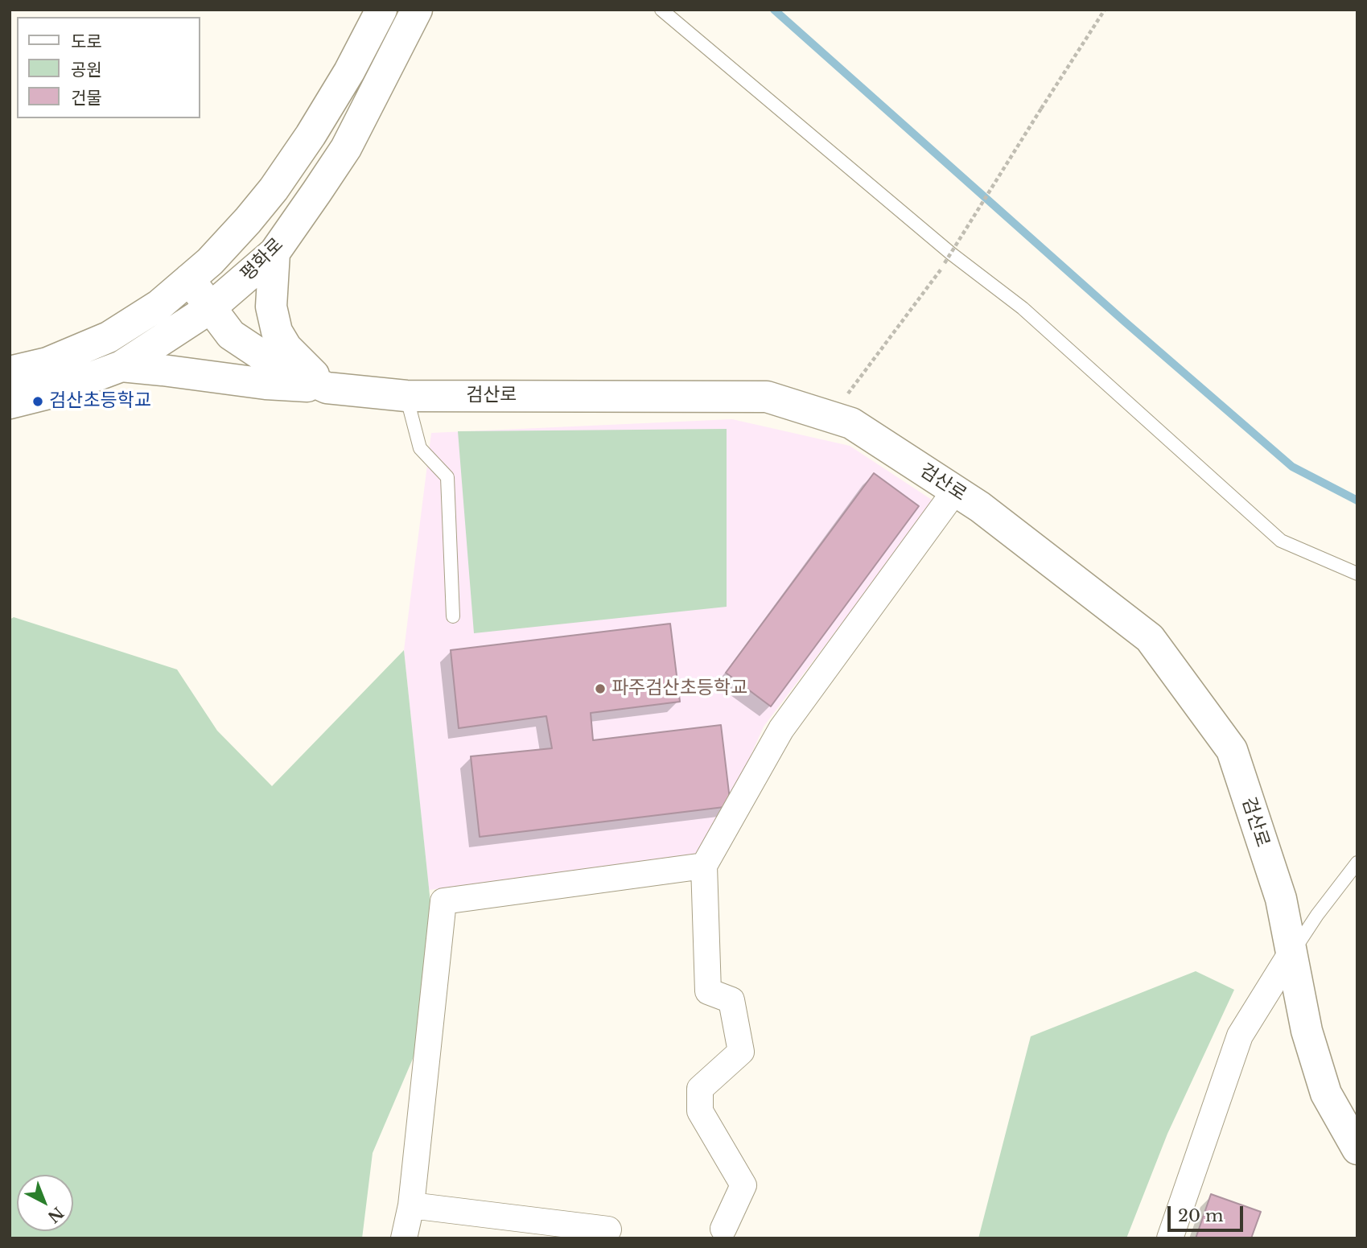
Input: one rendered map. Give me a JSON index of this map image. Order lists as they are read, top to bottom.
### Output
{
  "streets": {
    "street": ["평화로", "검산로"]
  },
  "crossings": [
    ["평화로", "검산로"]
  ],
  "places": ["검산초등학교", "파주검산초등학교"],
  "legend": ["도로", "공원", "건물"],
  "scale_bar": "20 m",
  "north": "bottom right"
}
